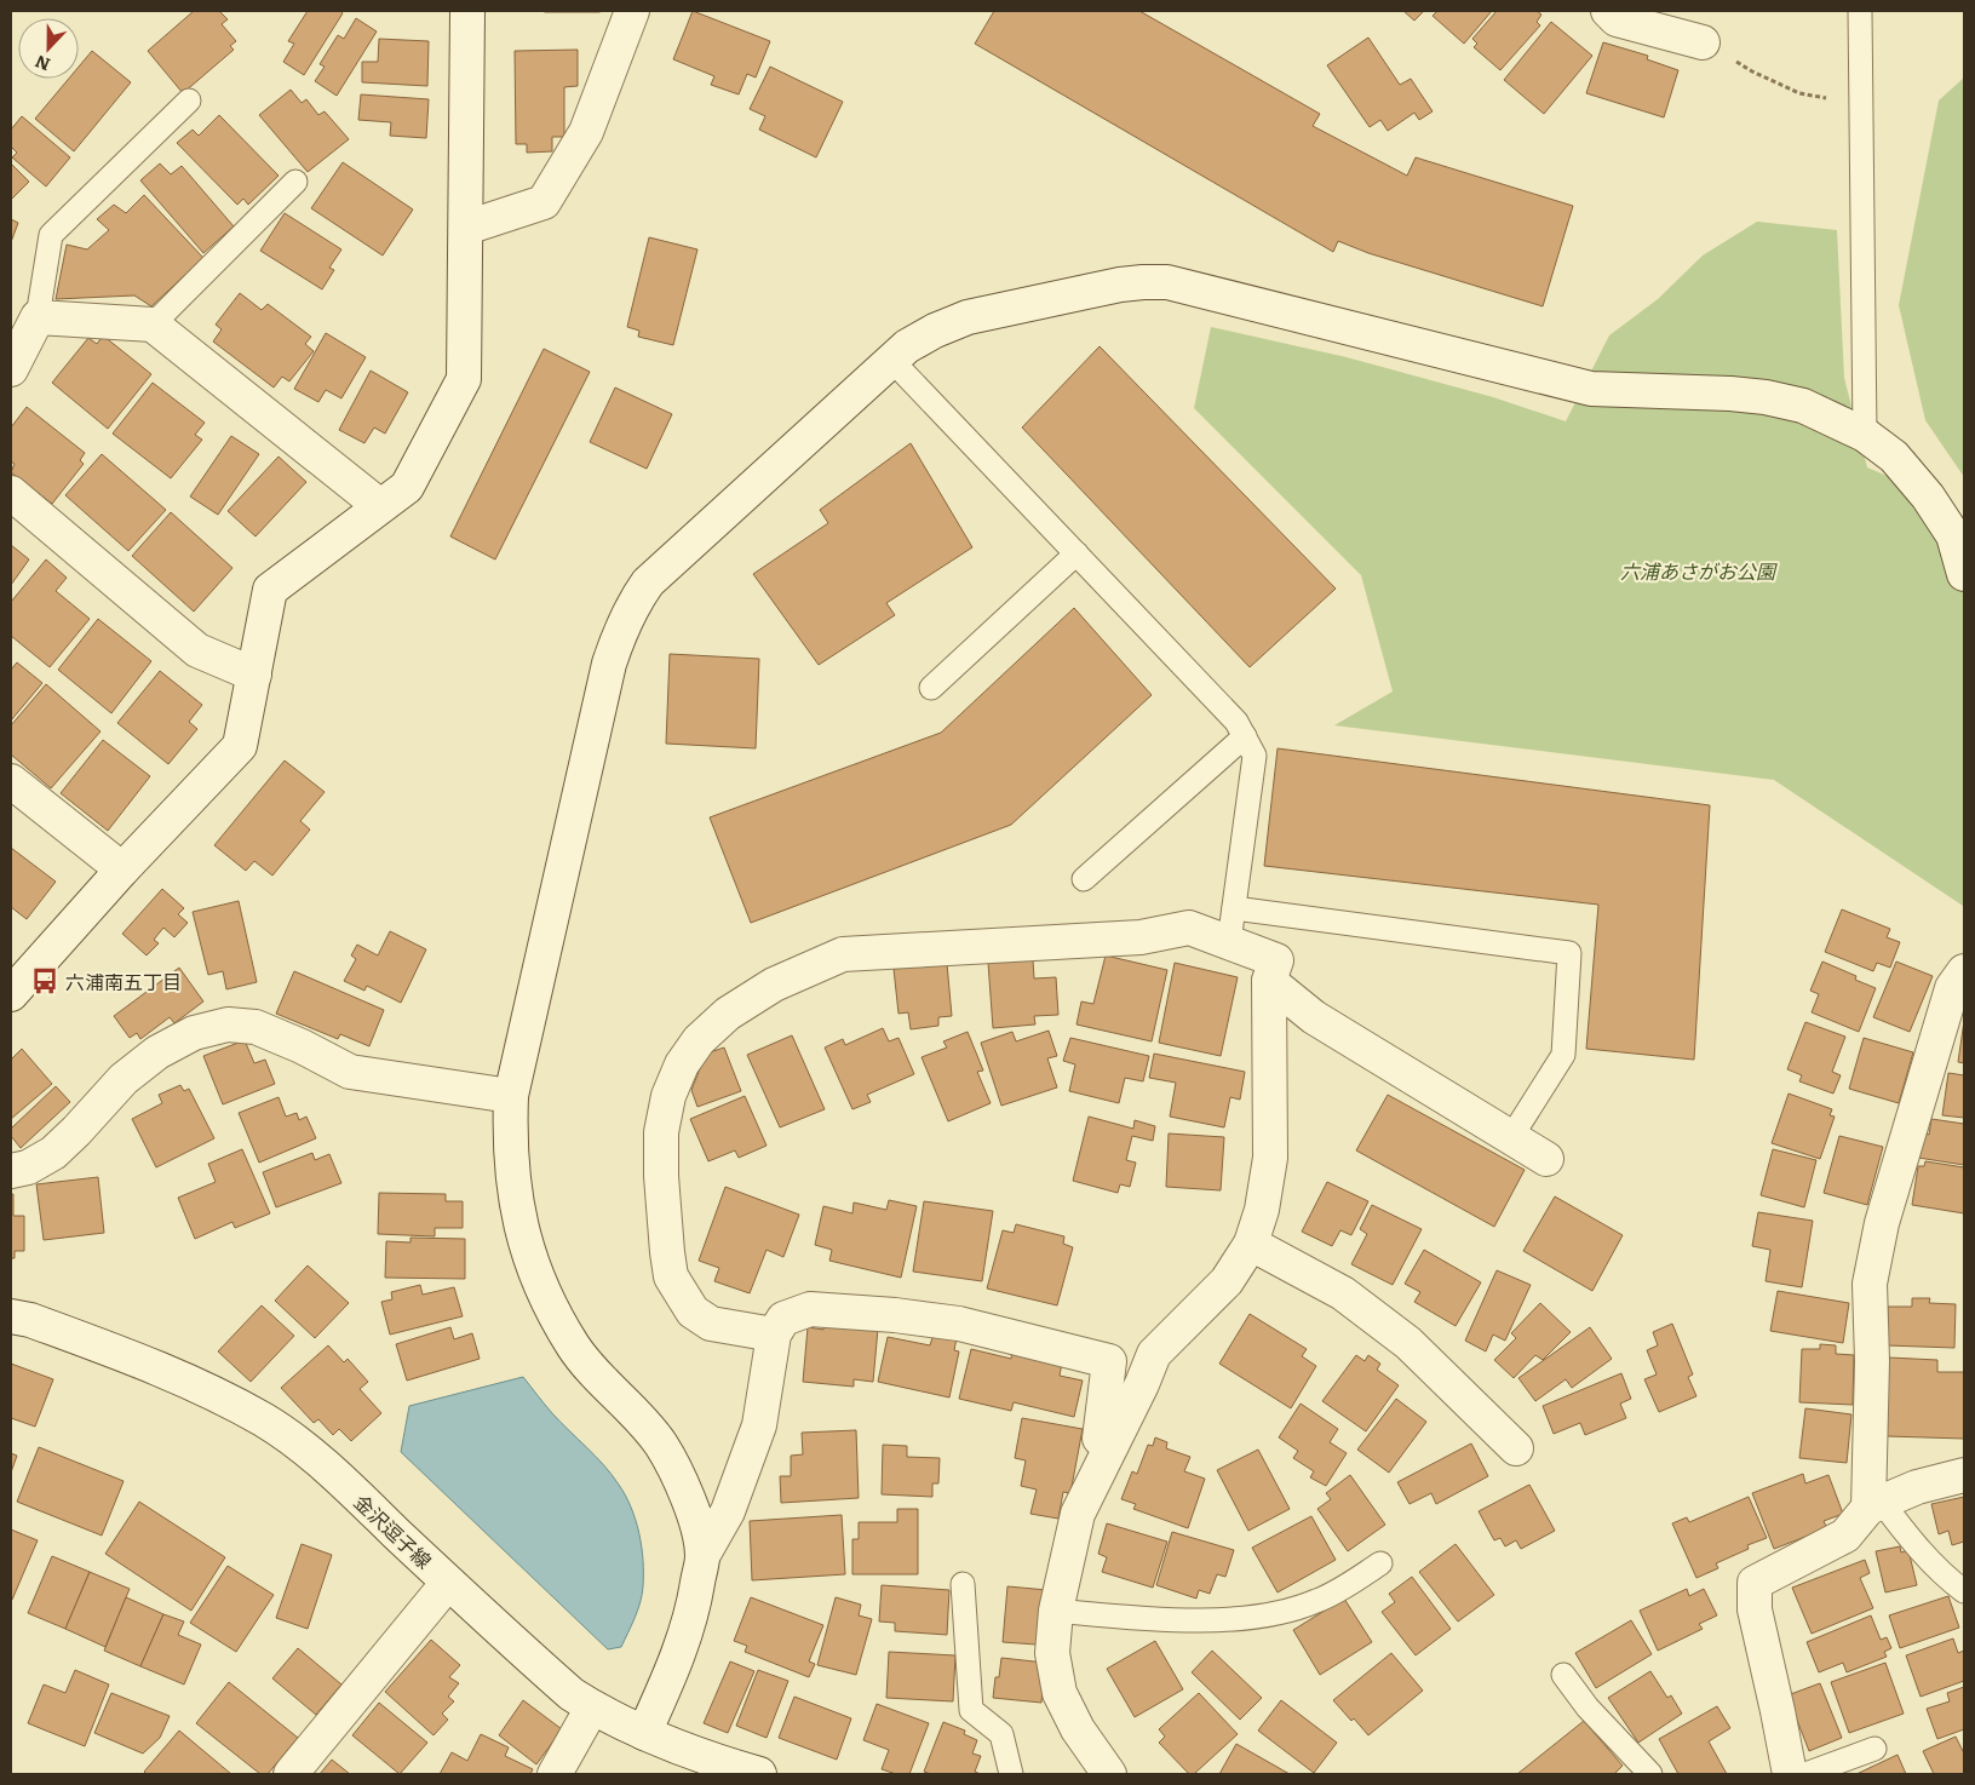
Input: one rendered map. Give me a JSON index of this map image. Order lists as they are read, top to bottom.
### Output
{
  "streets": {
    "street": ["金沢逗子線"]
  },
  "parks": ["六浦あさがお公園"],
  "places": {
    "bus stop": ["六浦南五丁目"]
  },
  "north": "bottom"
}
